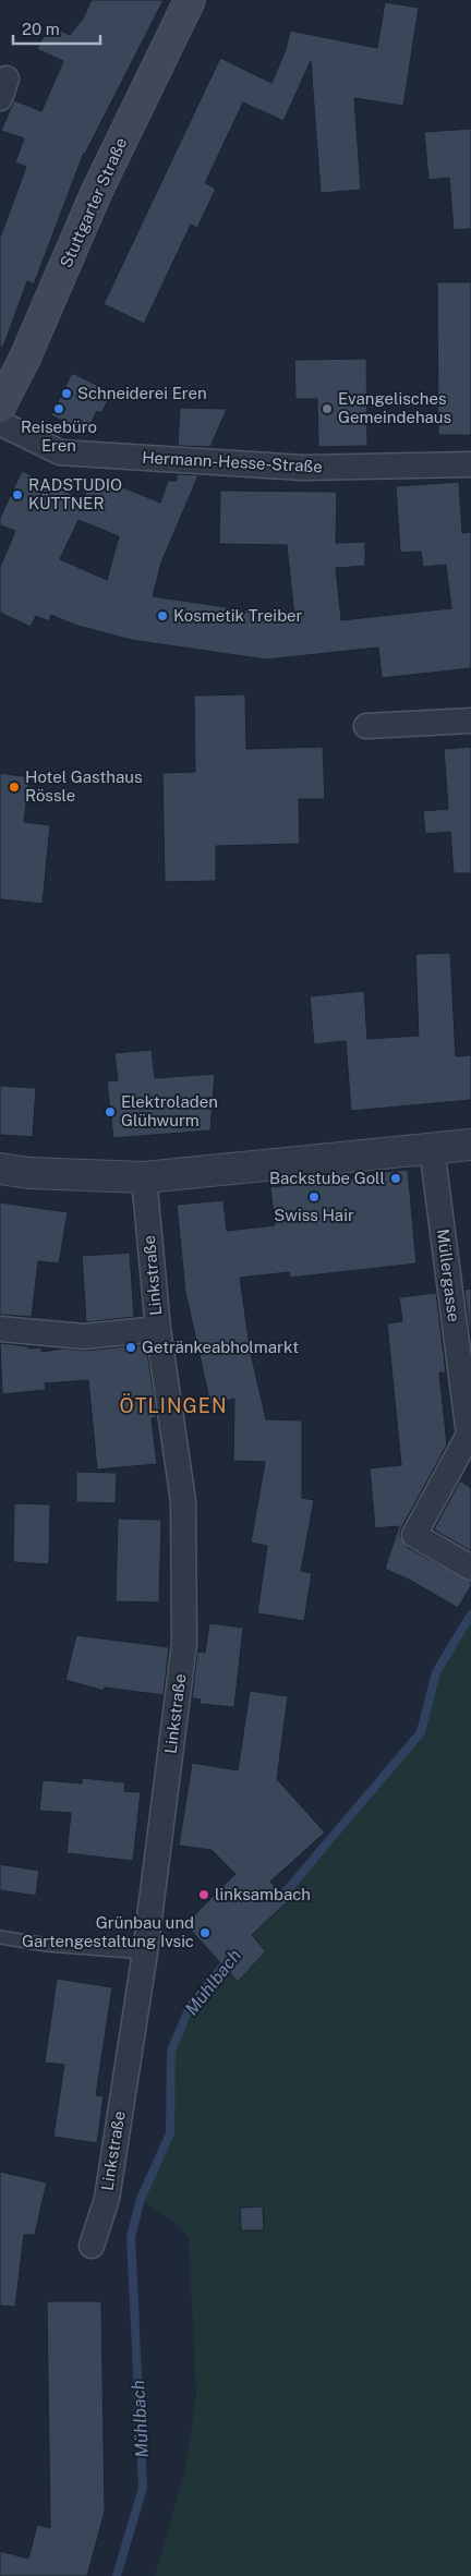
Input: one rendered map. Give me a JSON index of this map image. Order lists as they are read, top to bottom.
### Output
{
  "streets": {
    "main road": ["Stuttgarter Straße"],
    "street": ["Hermann-Hesse-Straße", "Linkstraße", "Müllergasse"]
  },
  "districts": ["ÖTLINGEN"],
  "water": ["Mühlbach"],
  "places": [
    "Schneiderei Eren",
    "Reisebüro Eren",
    "Evangelisches Gemeindehaus",
    "RADSTUDIO KÜTTNER",
    "Kosmetik Treiber",
    "Hotel Gasthaus Rössle",
    "Elektroladen Glühwurm",
    "Backstube Goll",
    "Swiss Hair",
    "Getränkeabholmarkt",
    "linksambach",
    "Grünbau und Gartengestaltung Ivsic"
  ],
  "scale_bar": "20 m"
}
